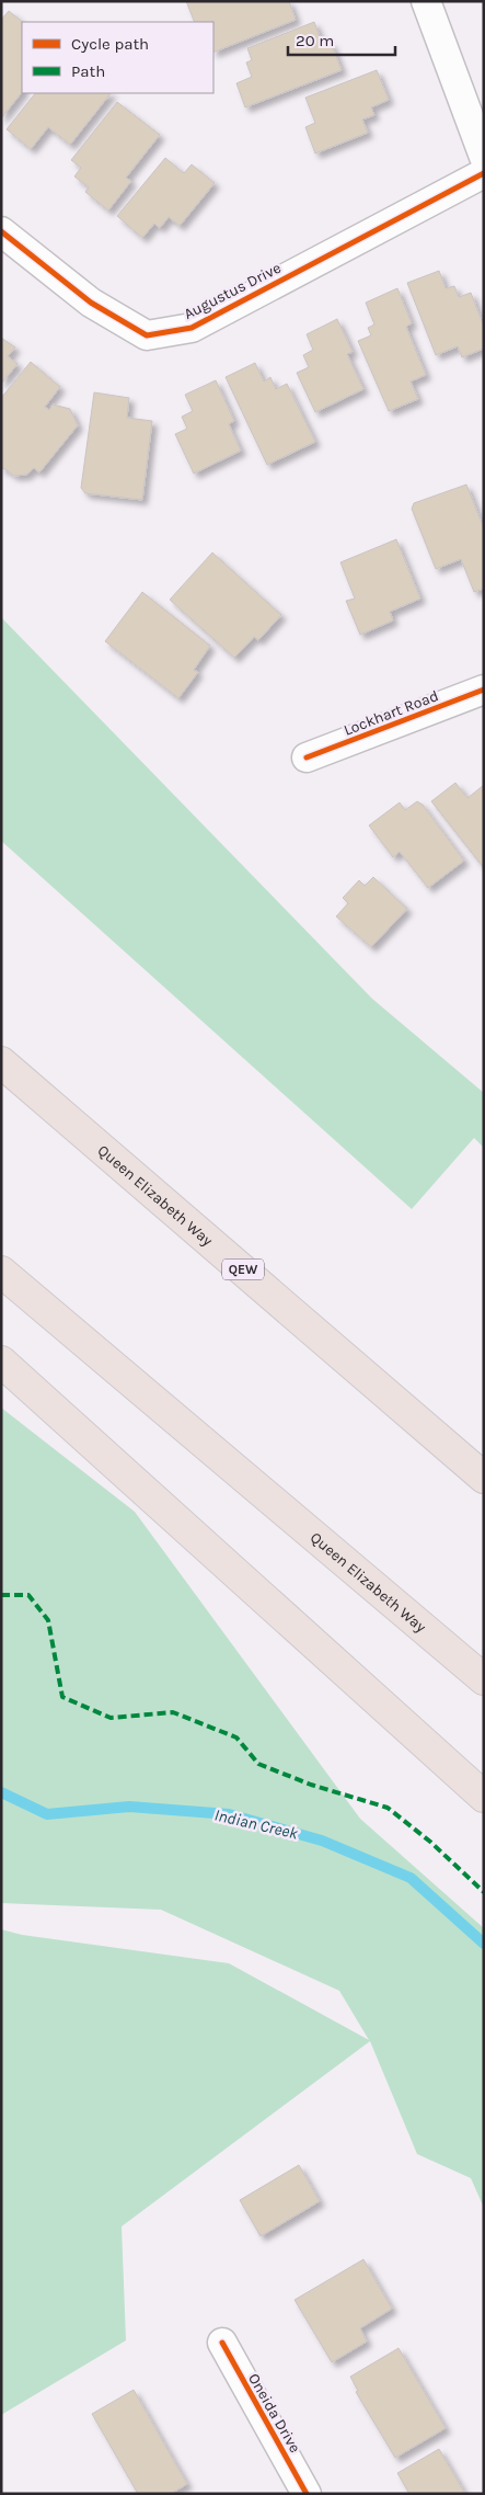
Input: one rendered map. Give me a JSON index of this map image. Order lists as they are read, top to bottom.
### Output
{
  "streets": {
    "highway": ["Queen Elizabeth Way", "QEW"],
    "street": ["Augustus Drive", "Lockhart Road", "Oneida Drive"]
  },
  "water": ["Indian Creek"],
  "legend": ["Cycle path", "Path"],
  "scale_bar": "20 m"
}
